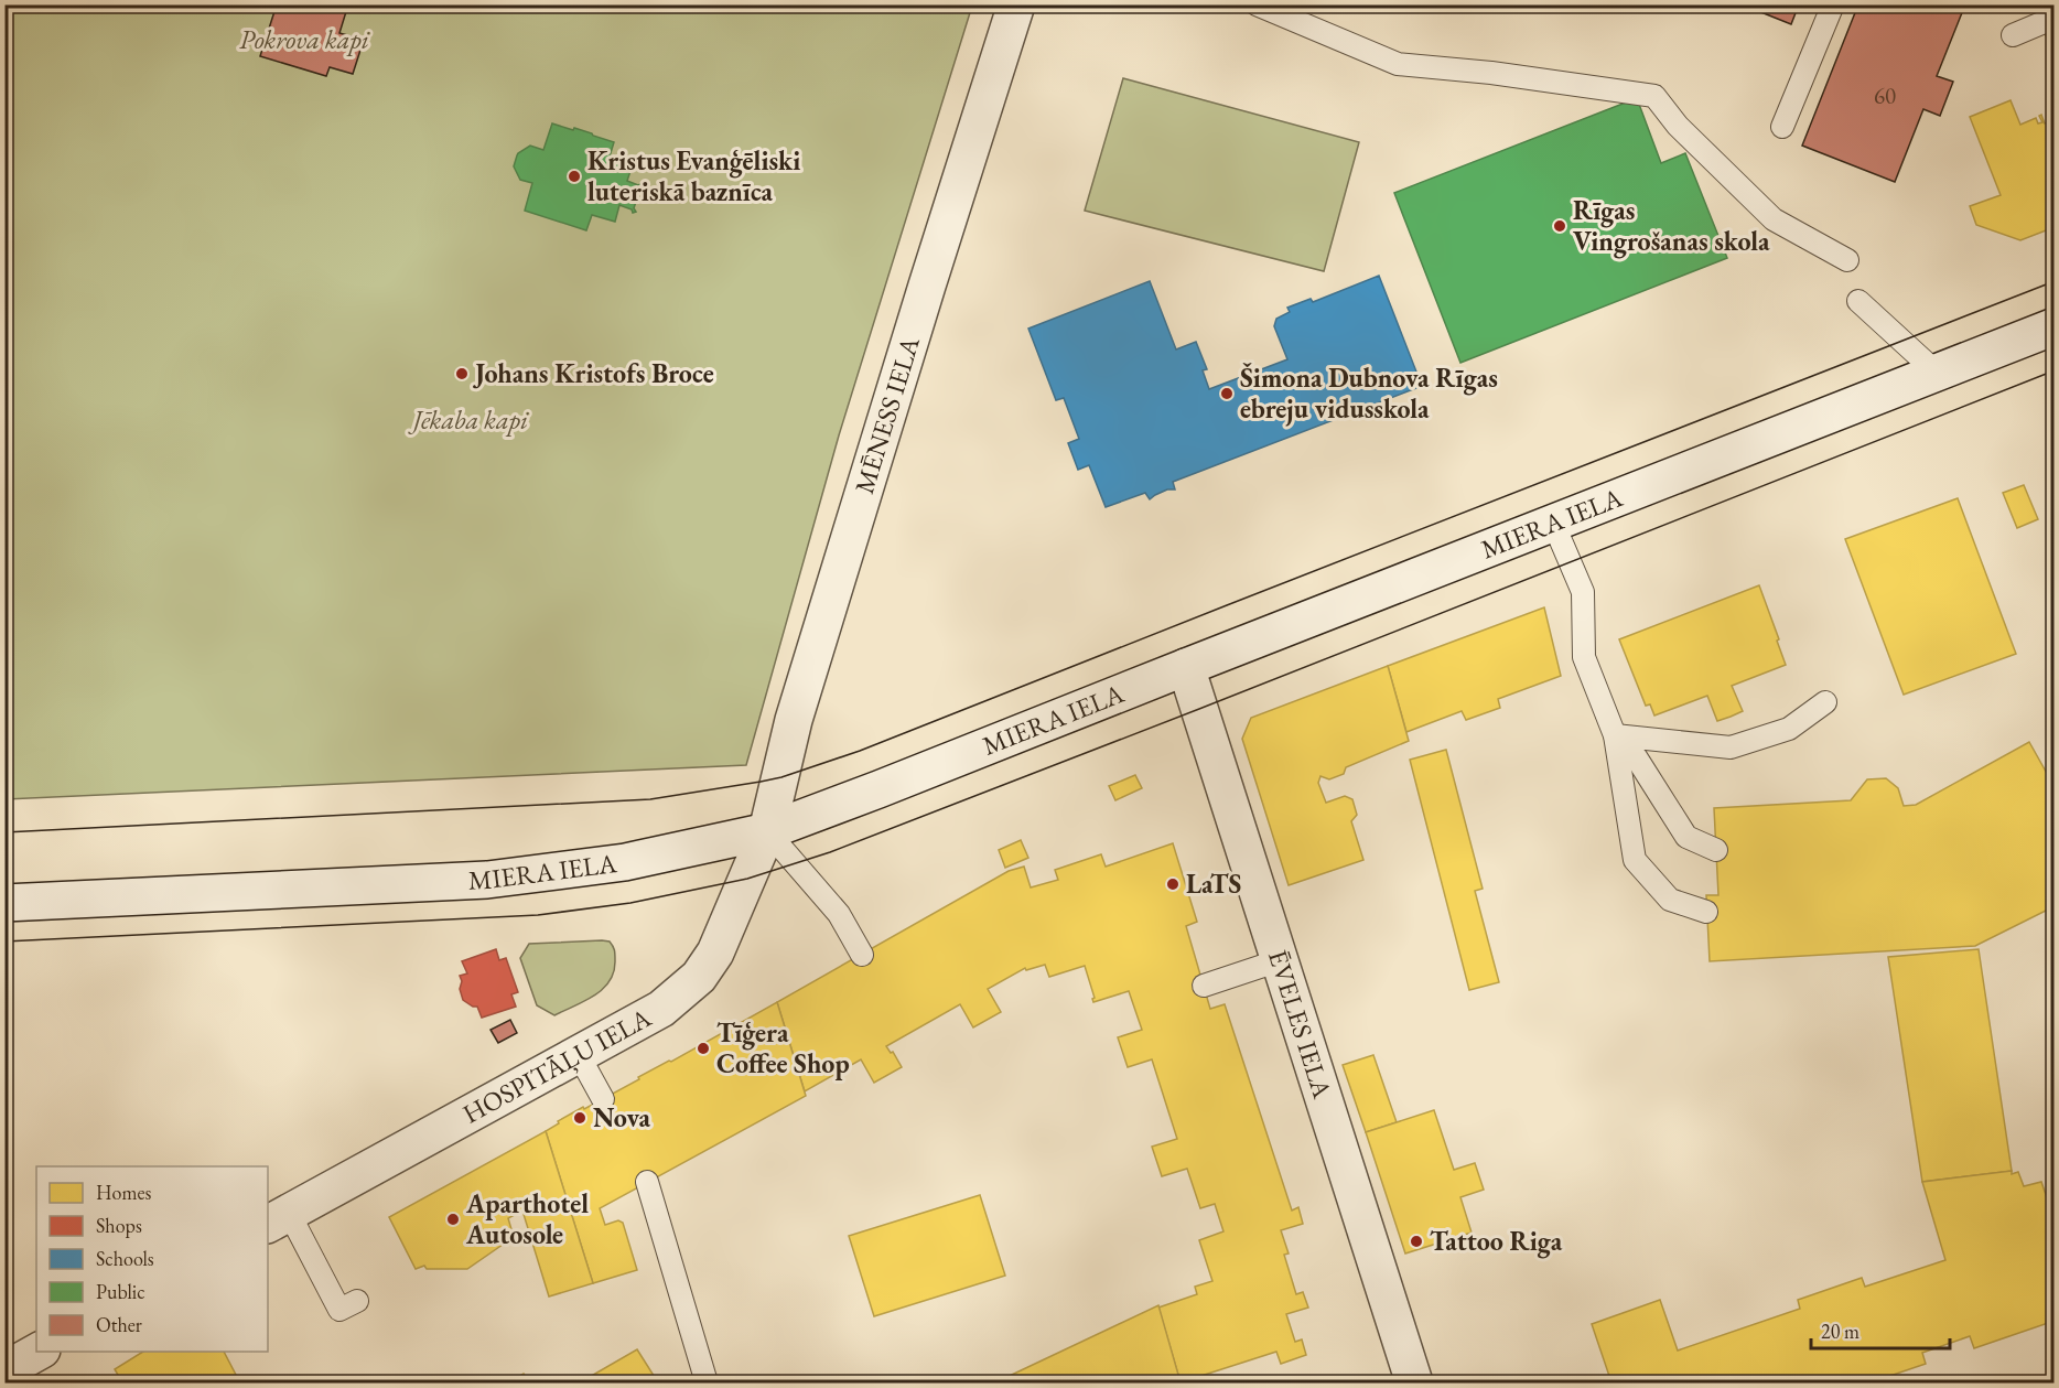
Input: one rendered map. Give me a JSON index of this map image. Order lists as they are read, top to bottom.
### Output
{
  "streets": {
    "street": [
      "MĒNESS IELA",
      "MIERA IELA",
      "ĒVELES IELA",
      "HOSPITĀĻU IELA"
    ]
  },
  "crossings": [
    ["MĒNESS IELA", "MIERA IELA"],
    ["MĒNESS IELA", "HOSPITĀĻU IELA"],
    ["MIERA IELA", "ĒVELES IELA"],
    ["MIERA IELA", "HOSPITĀĻU IELA"]
  ],
  "parks": ["Pokrova kapi", "Jēkaba kapi"],
  "places": [
    "Kristus Evanģēliski luteriskā baznīca",
    "Rīgas Vingrošanas skola",
    "Johans Kristofs Broce",
    "Šimona Dubnova Rīgas ebreju vidusskola",
    "LaTS",
    "Tīģera Coffee Shop",
    "Nova",
    "Aparthotel Autosole",
    "Tattoo Riga"
  ],
  "house_numbers": ["60"],
  "legend": [
    "Homes",
    "Shops",
    "Schools",
    "Public",
    "Other"
  ],
  "scale_bar": "20 m"
}
